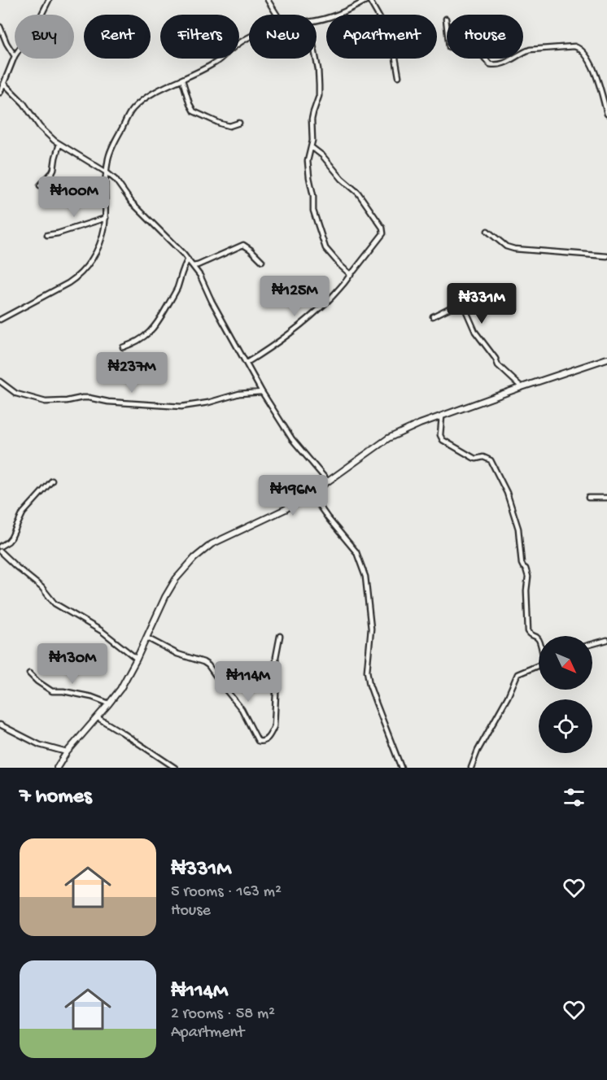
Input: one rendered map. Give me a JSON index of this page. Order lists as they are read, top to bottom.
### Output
{
  "north": "bottom right",
  "page": {
    "chip": [
      "Buy",
      "Rent",
      "Filters",
      "New",
      "Apartment",
      "House"
    ],
    "price": [
      "₦100M",
      "₦125M",
      "₦331M",
      "₦237M",
      "₦196M",
      "₦130M",
      "₦114M"
    ],
    "heading": "7 homes",
    "list": [
      {
        "name": "₦331M",
        "note": "5 rooms · 163 m² · House"
      },
      {
        "name": "₦114M",
        "note": "2 rooms · 58 m² · Apartment"
      }
    ]
  }
}
